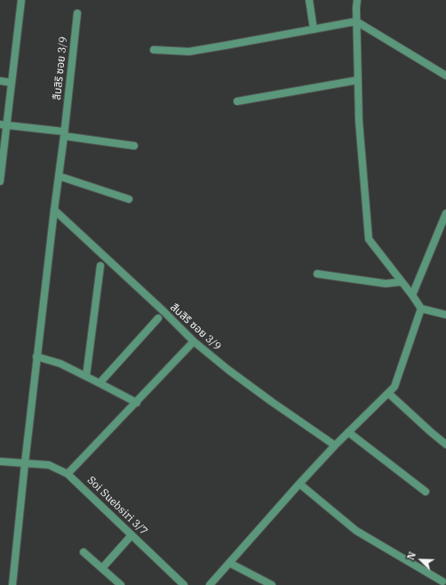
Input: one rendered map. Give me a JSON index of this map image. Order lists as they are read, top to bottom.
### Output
{
  "streets": {
    "street": ["สืบสิริ ซอย 3/9", "Soi Suebsiri 3/7"]
  },
  "crossings": [
    ["สืบสิริ ซอย 3/9", "Soi Suebsiri 3/7"]
  ],
  "north": "top left"
}
